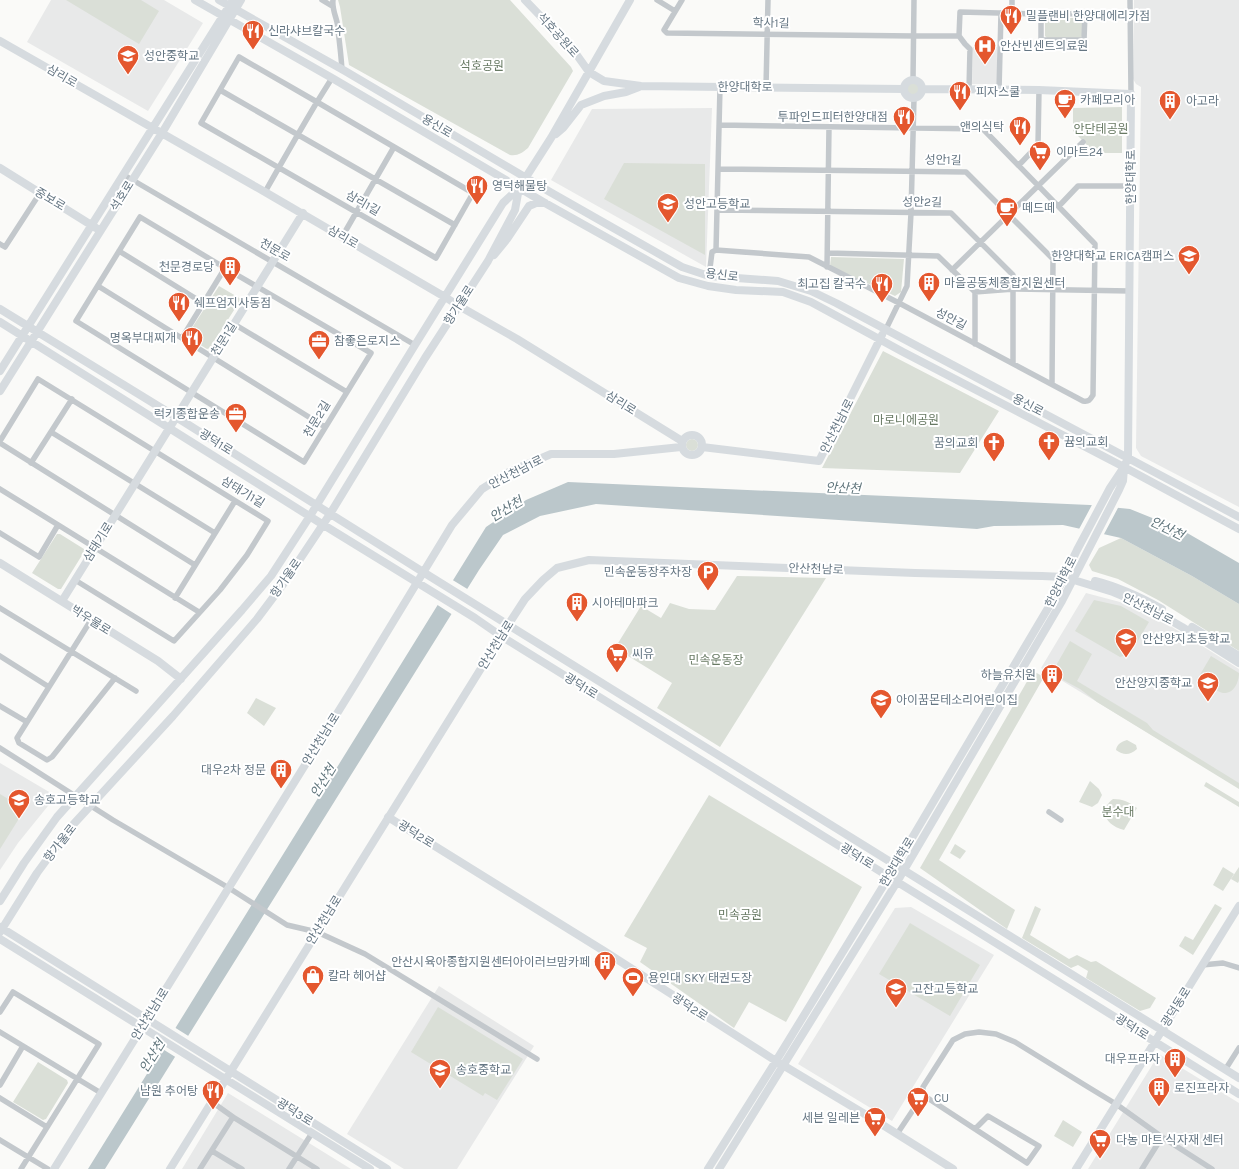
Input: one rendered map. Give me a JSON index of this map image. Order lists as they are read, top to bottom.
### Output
{
  "streets": {
    "street": [
      "학사1길",
      "석호공원로",
      "삼리로",
      "한양대학로",
      "용신로",
      "성안1길",
      "석호로",
      "중보로",
      "성안2길",
      "삼리1길",
      "천문로",
      "항가울로",
      "성안길",
      "천문1길",
      "천문2길",
      "안산천남1로",
      "광덕1로",
      "삼태기1길",
      "삼태기로",
      "안산천남로",
      "박우물로",
      "광덕2로",
      "광덕동로",
      "광덕3로"
    ]
  },
  "crossings": [
    ["석호공원로", "한양대학로"],
    ["석호공원로", "항가울로"],
    ["삼리로", "석호로"],
    ["삼리로", "항가울로"],
    ["삼리로", "천문1길"],
    ["삼리로", "안산천남1로"],
    ["한양대학로", "용신로"],
    ["한양대학로", "항가울로"],
    ["한양대학로", "광덕1로"],
    ["한양대학로", "안산천남로"],
    ["한양대학로", "광덕2로"],
    ["용신로", "석호로"],
    ["용신로", "항가울로"],
    ["용신로", "안산천남1로"],
    ["성안1길", "성안길"],
    ["석호로", "중보로"],
    ["석호로", "천문로"],
    ["석호로", "광덕1로"],
    ["성안2길", "성안길"],
    ["천문로", "항가울로"],
    ["천문로", "천문1길"],
    ["항가울로", "광덕1로"],
    ["항가울로", "박우물로"],
    ["천문1길", "천문2길"],
    ["천문1길", "광덕1로"],
    ["천문1길", "삼태기로"],
    ["안산천남1로", "광덕1로"],
    ["광덕1로", "삼태기로"],
    ["광덕1로", "안산천남로"],
    ["광덕1로", "광덕동로"],
    ["삼태기1길", "삼태기로"],
    ["삼태기로", "박우물로"],
    ["안산천남로", "광덕2로"],
    ["안산천남로", "광덕3로"]
  ],
  "water": ["안산천"],
  "parks": [
    "석호공원",
    "안단테공원",
    "마로니에공원",
    "민속운동장",
    "분수대",
    "민속공원"
  ],
  "places": {
    "restaurant": [
      "밀플랜비 한양대에리카점",
      "신라샤브칼국수",
      "피자스쿨",
      "투파인드피터한양대점",
      "앤의식탁",
      "영덕해물탕",
      "최고집 칼국수",
      "쉐프엄지사동점",
      "명옥부대찌개",
      "남원 추어탕"
    ],
    "hospital": ["안산빈센트의료원"],
    "school or university": [
      "성안중학교",
      "성안고등학교",
      "한양대학교 ERICA캠퍼스",
      "안산양지초등학교",
      "안산양지중학교",
      "아이꿈몬테소리어린이집",
      "송호고등학교",
      "고잔고등학교",
      "송호중학교"
    ],
    "cafe": ["카페모리아", "떼드떼"],
    "building": [
      "아고라",
      "천문경로당",
      "마을공동체종합지원센터",
      "시아테마파크",
      "하늘유치원",
      "대우2차 정문",
      "안산시육아종합지원센터아이러브맘카페",
      "대우프라자",
      "로진프라자"
    ],
    "supermarket": [
      "이마트24",
      "씨유",
      "CU",
      "세븐 일레븐",
      "다농 마트 식자재 센터"
    ],
    "office": ["참좋은로지스", "럭키종합운송"],
    "church": ["뀸의교회", "꿈의교회"],
    "parking": ["민속운동장주차장"],
    "shop": ["칼라 헤어샵"],
    "sports": ["용인대 SKY 태권도장"]
  }
}
